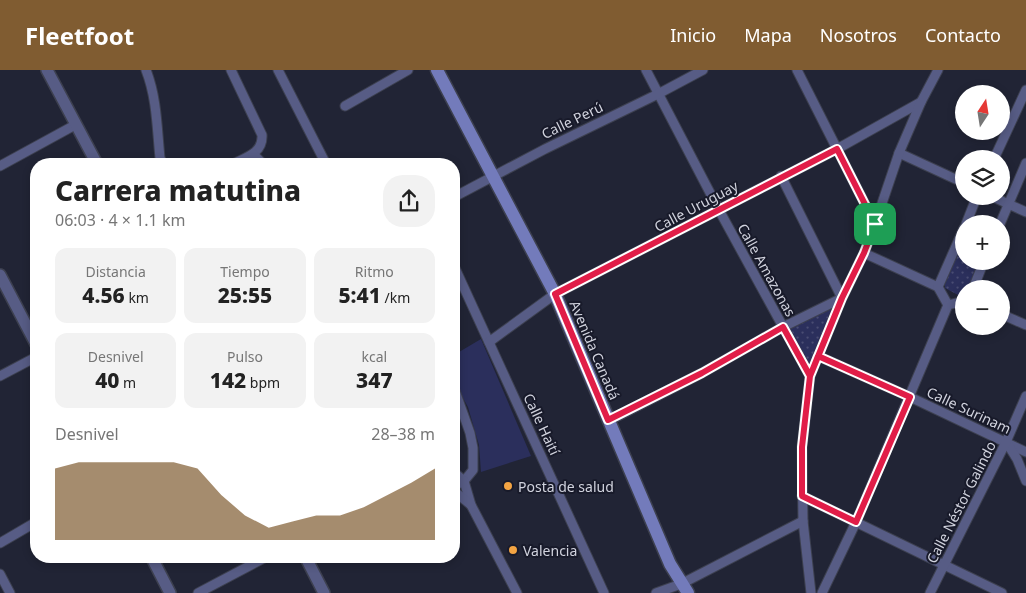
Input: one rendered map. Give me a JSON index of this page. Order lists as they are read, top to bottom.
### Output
{
  "streets": {
    "main road": ["Avenida Canadá"],
    "street": [
      "Calle Perú",
      "Calle Uruguay",
      "Calle Amazonas",
      "Calle Surinam",
      "Calle Haití",
      "Calle Néstor Galindo"
    ]
  },
  "crossings": [
    ["Calle Perú", "Calle Amazonas"],
    ["Calle Perú", "Avenida Canadá"],
    ["Calle Uruguay", "Calle Amazonas"],
    ["Calle Uruguay", "Avenida Canadá"],
    ["Calle Uruguay", "Calle Haití"],
    ["Calle Surinam", "Calle Néstor Galindo"]
  ],
  "places": ["Posta de salud", "Valencia"],
  "north": "top",
  "page": {
    "header": "Fleetfoot",
    "nav": [
      "Inicio",
      "Mapa",
      "Nosotros",
      "Contacto"
    ],
    "map_buttons": ["+", "−"],
    "heading": ["Carrera matutina", "06:03 · 4 × 1.1 km"],
    "stats": [
      ["Distancia", "4.56 km"],
      ["Tiempo", "25:55"],
      ["Ritmo", "5:41 /km"],
      ["Desnivel", "40 m"],
      ["Pulso", "142 bpm"],
      ["kcal", "347"]
    ],
    "chart": ["Desnivel", "28–38 m"]
  }
}
